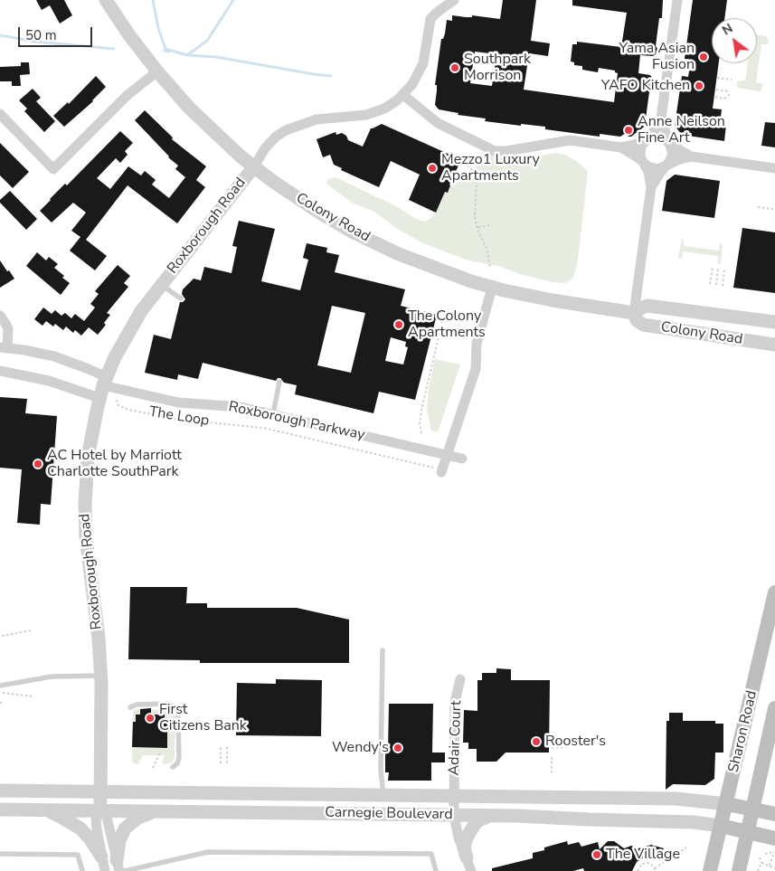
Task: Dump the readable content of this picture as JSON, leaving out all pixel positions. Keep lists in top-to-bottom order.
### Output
{
  "streets": {
    "main road": ["Sharon Road", "Carnegie Boulevard"],
    "street": [
      "Colony Road",
      "Roxborough Road",
      "Roxborough Parkway",
      "Adair Court"
    ],
    "path": ["The Loop"]
  },
  "crossings": [
    ["Colony Road", "Roxborough Road"],
    ["Roxborough Road", "Roxborough Parkway"],
    ["Roxborough Road", "Carnegie Boulevard"],
    ["Sharon Road", "Carnegie Boulevard"],
    ["Adair Court", "Carnegie Boulevard"]
  ],
  "places": [
    "Yama Asian Fusion",
    "Southpark Morrison",
    "YAFO Kitchen",
    "Anne Neilson Fine Art",
    "Mezzo1 Luxury Apartments",
    "The Colony Apartments",
    "AC Hotel by Marriott Charlotte SouthPark",
    "First Citizens Bank",
    "Rooster's",
    "Wendy's",
    "The Village"
  ],
  "scale_bar": "50 m",
  "north": "top left"
}
